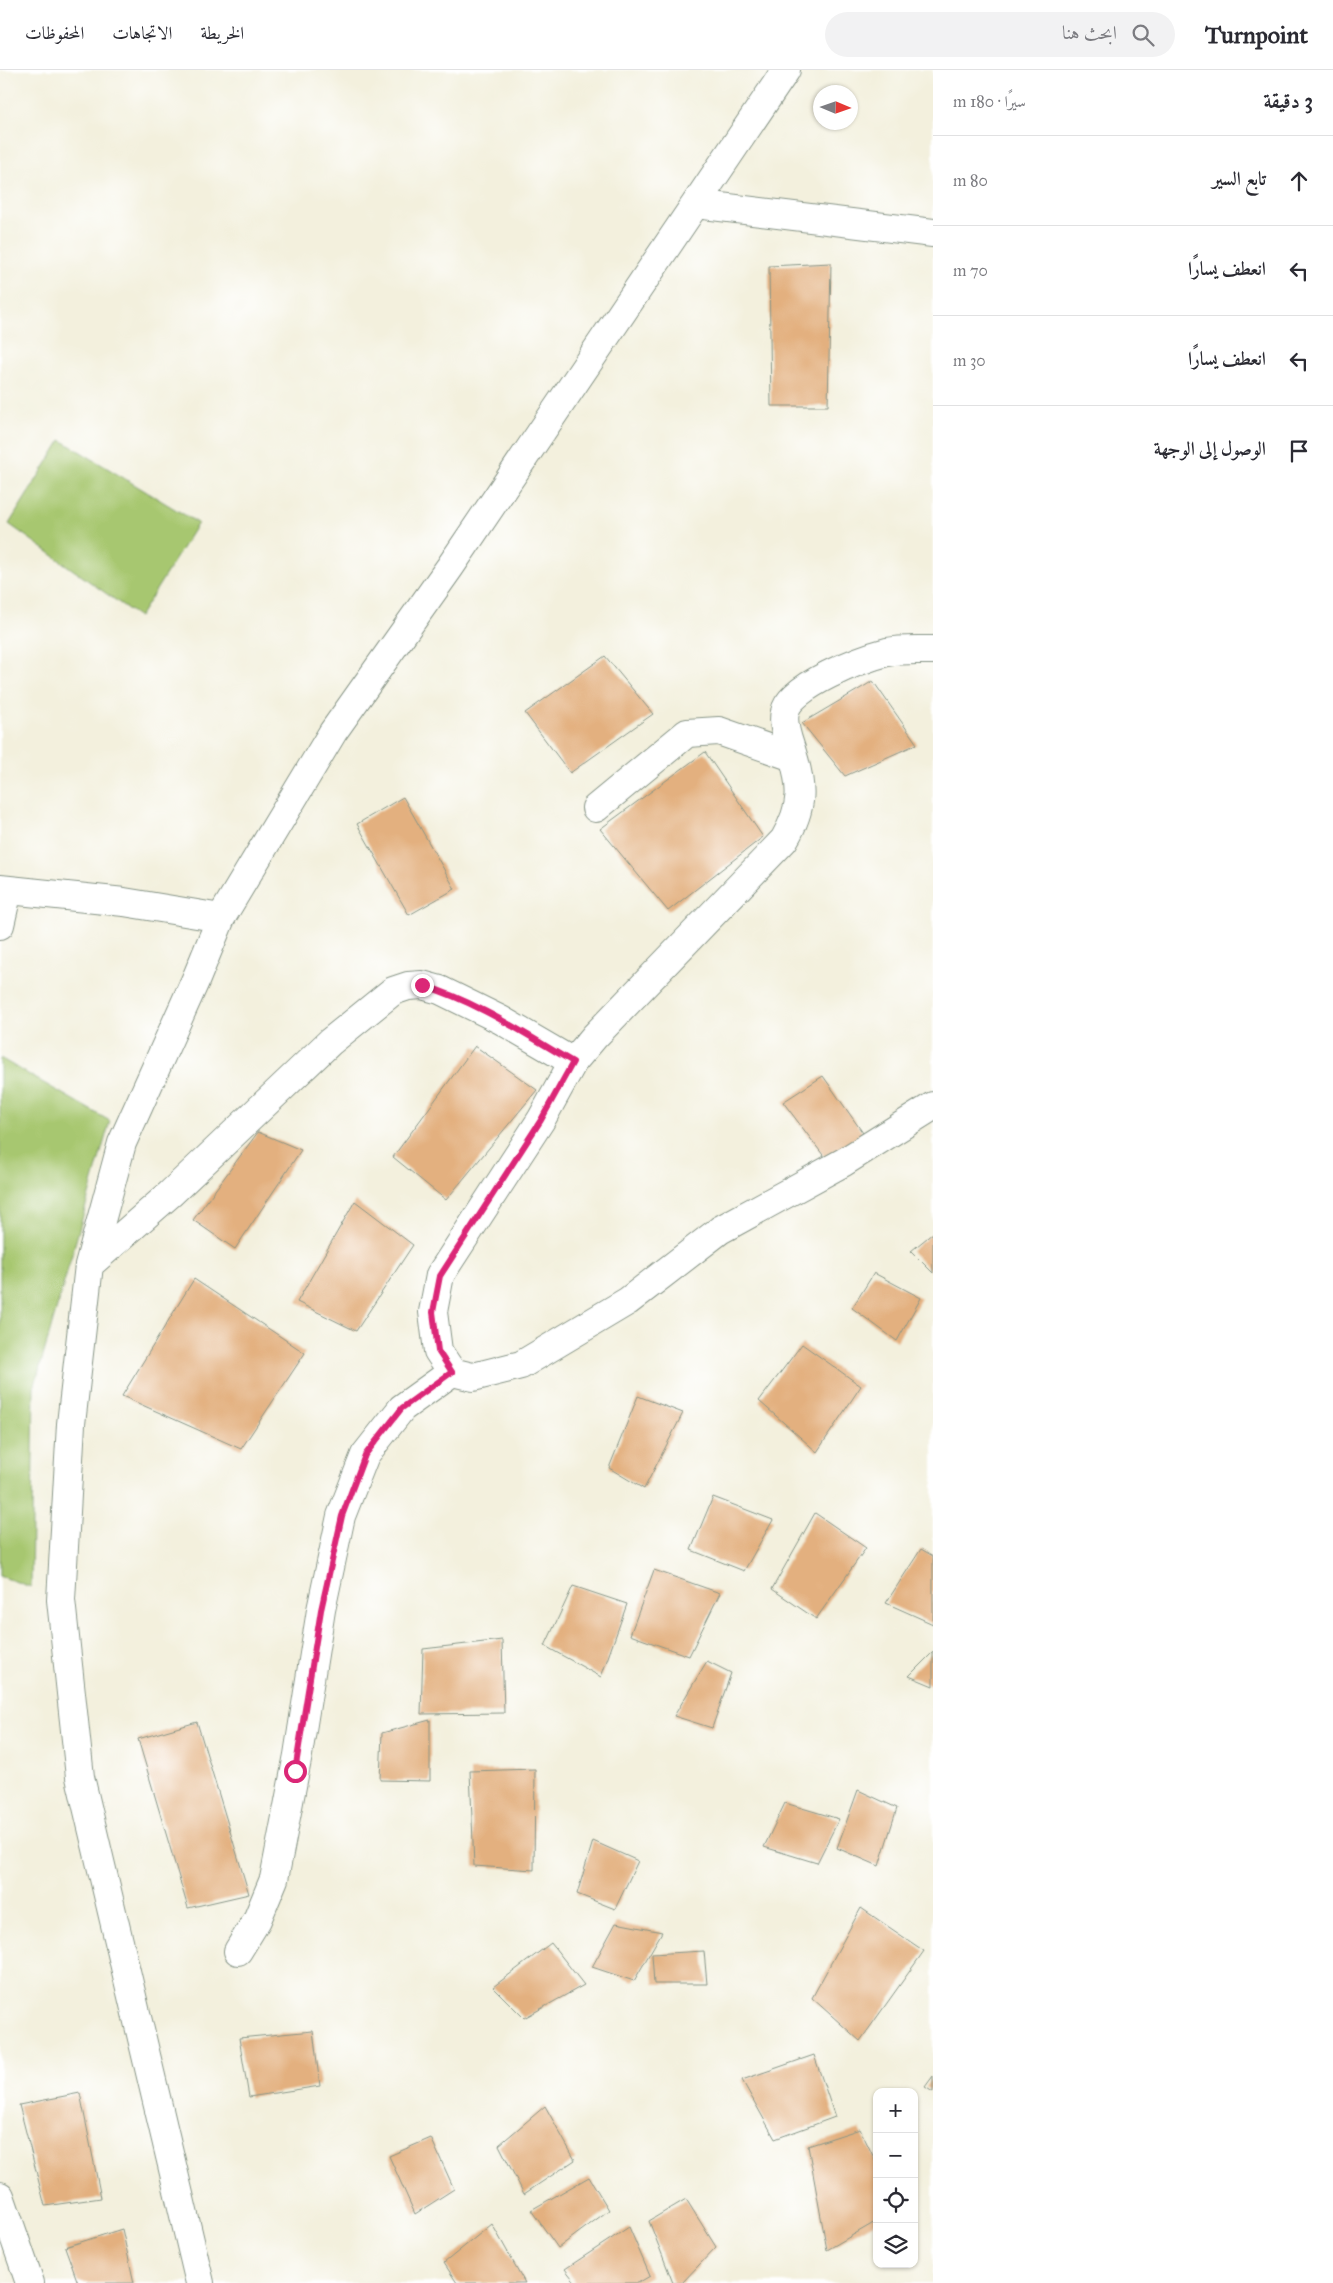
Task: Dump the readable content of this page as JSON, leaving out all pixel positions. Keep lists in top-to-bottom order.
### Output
{
  "north": "right",
  "page": {
    "header": "Turnpoint",
    "search": "ابحث هنا",
    "nav": ["الخريطة", "الاتجاهات", "المحفوظات"],
    "heading": ["3 دقيقة", "سيرًا · 180 m"],
    "list": [
      ["تابع السير", "80 m"],
      ["انعطف يسارًا", "70 m"],
      ["انعطف يسارًا", "30 m"],
      "الوصول إلى الوجهة"
    ],
    "map_buttons": ["+", "−"]
  }
}
